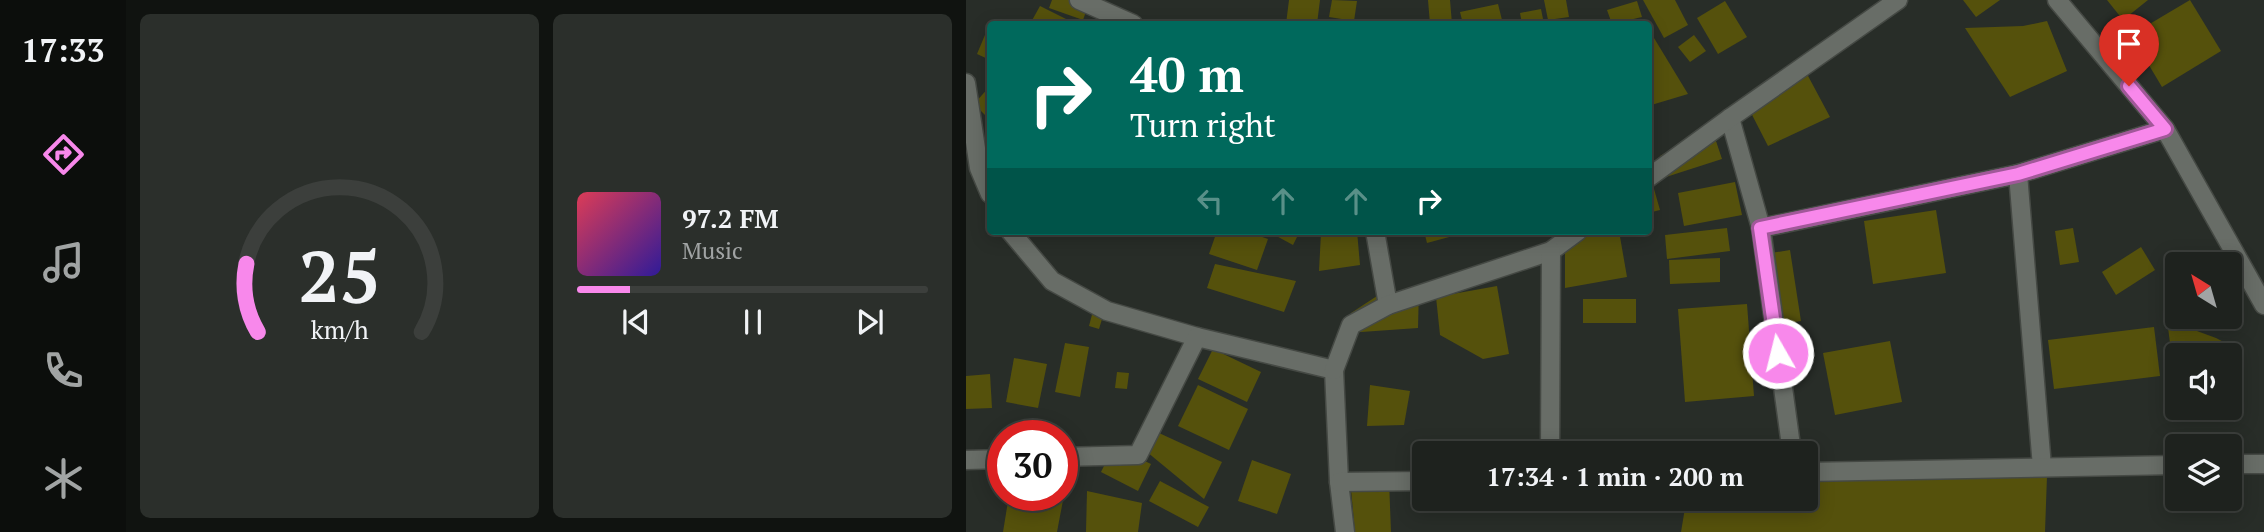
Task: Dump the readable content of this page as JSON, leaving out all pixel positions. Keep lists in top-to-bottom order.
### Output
{
  "north": "top left",
  "page": {
    "tabs": "17:33",
    "turn": ["40 m", "Turn right"],
    "song": ["97.2 FM", "Music"],
    "limit": "30",
    "trip": "17:34 · 1 min · 200 m",
    "gauge": ["25", "km/h"]
  }
}
